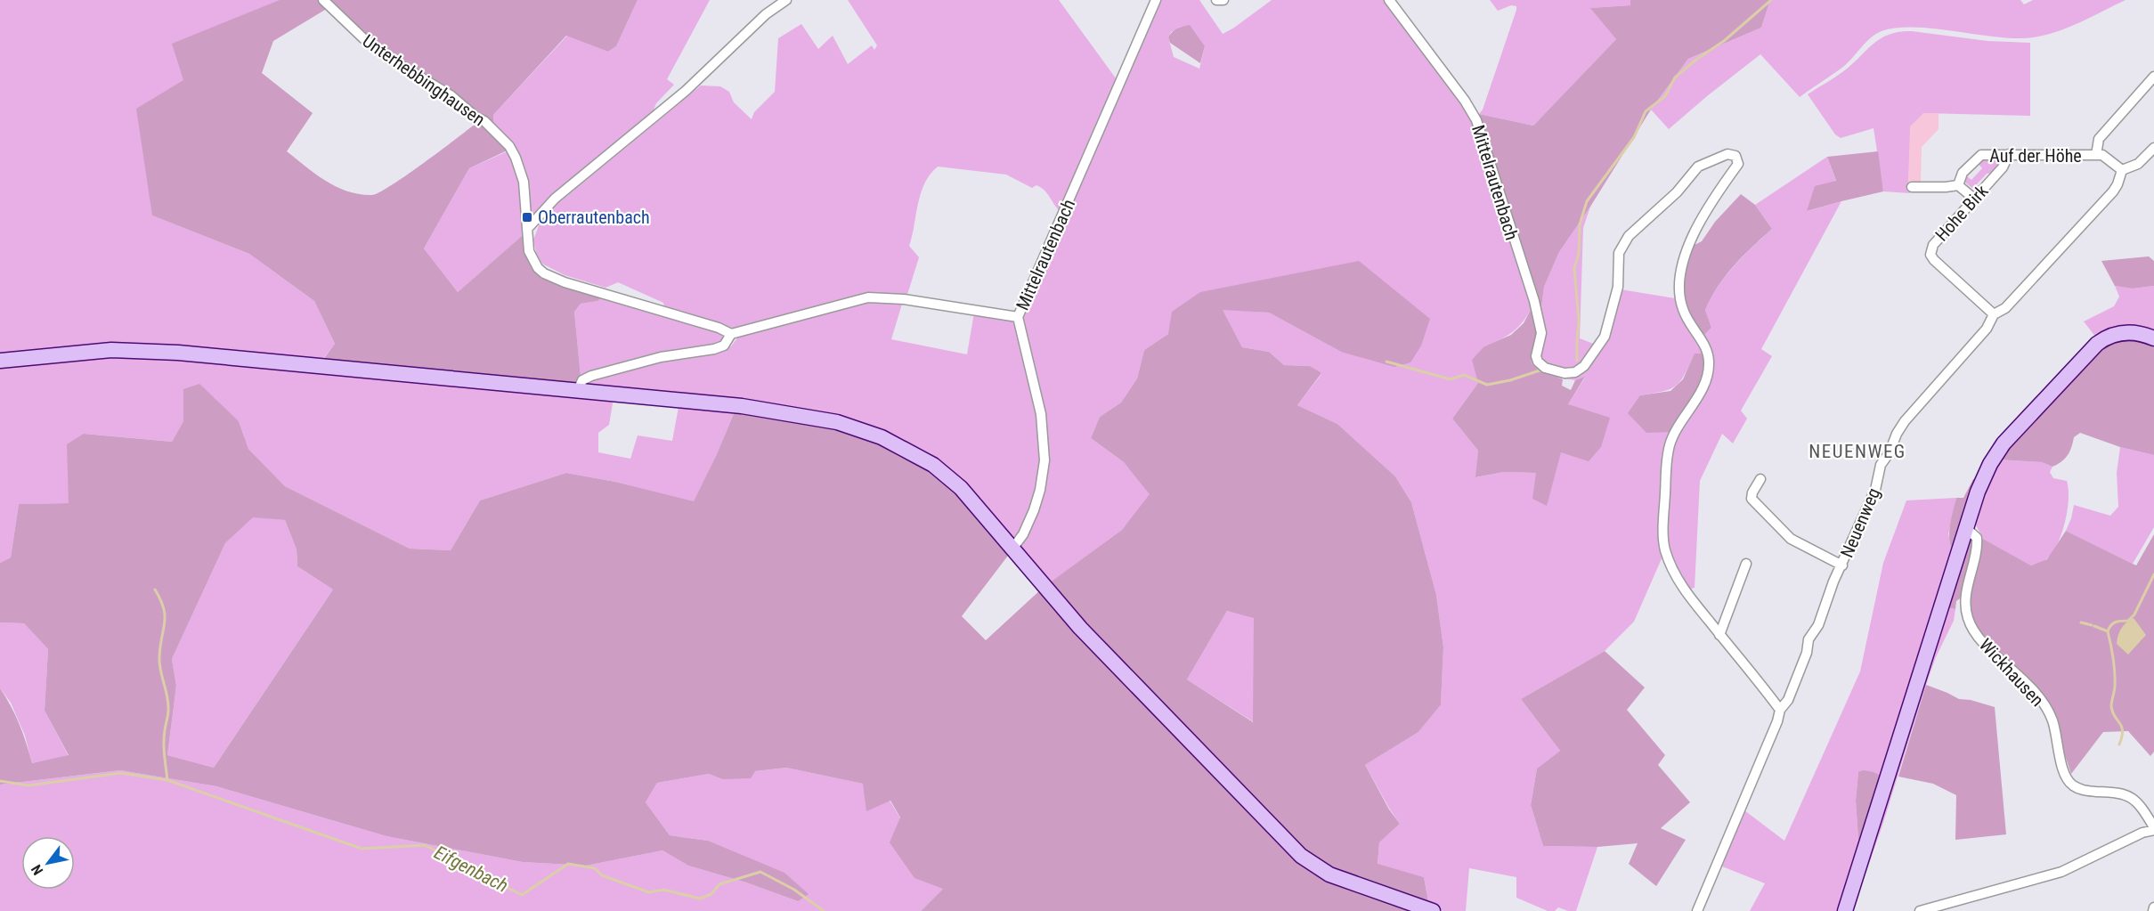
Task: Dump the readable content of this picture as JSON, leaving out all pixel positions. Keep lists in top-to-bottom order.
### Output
{
  "streets": {
    "street": [
      "Unterhebbinghausen",
      "Auf der Höhe",
      "Mittelrautenbach",
      "Hohe Birk",
      "Neuenweg",
      "Wickhausen"
    ]
  },
  "crossings": [
    ["Auf der Höhe", "Hohe Birk"],
    ["Auf der Höhe", "Neuenweg"],
    ["Hohe Birk", "Neuenweg"]
  ],
  "districts": ["NEUENWEG"],
  "water": ["Eifgenbach"],
  "places": {
    "transit": ["Oberrautenbach"]
  },
  "north": "bottom left"
}
